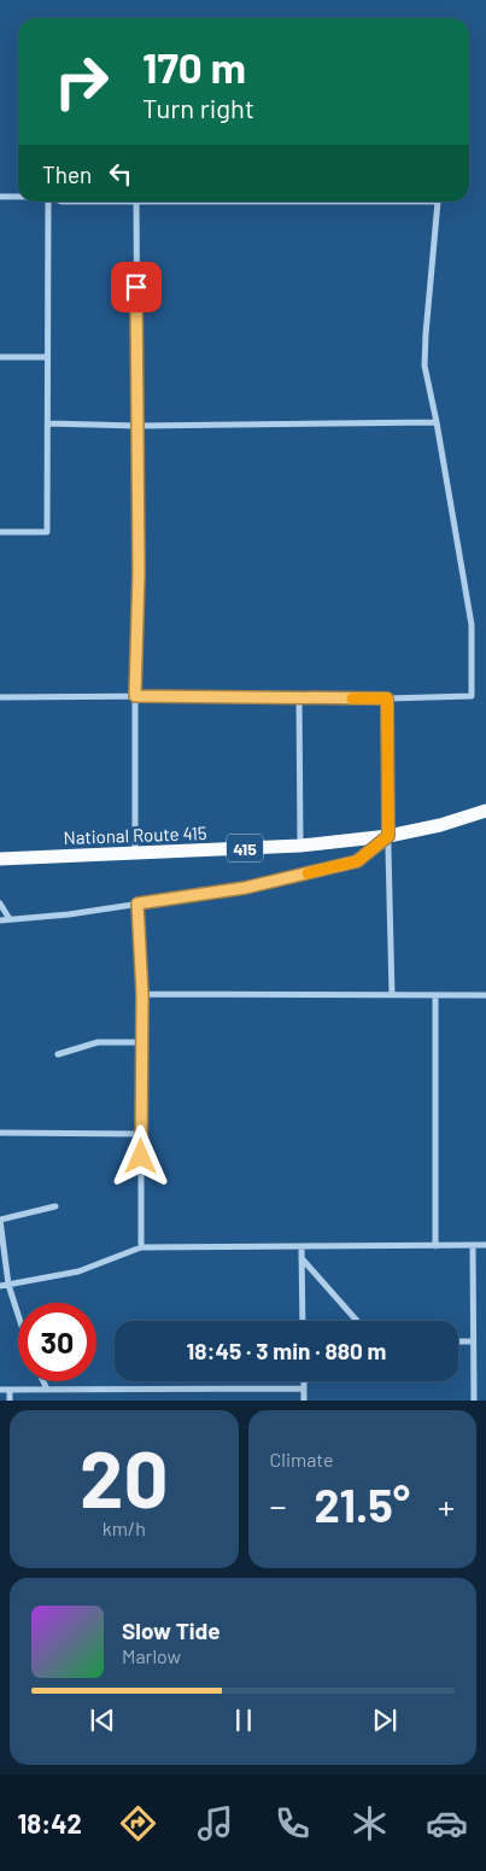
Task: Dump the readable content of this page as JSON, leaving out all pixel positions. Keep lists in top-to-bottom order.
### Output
{
  "streets": {
    "highway": ["National Route 415", "415"]
  },
  "page": {
    "turn": ["170 m", "Turn right"],
    "then": "Then",
    "limit": "30",
    "trip": "18:45 · 3 min · 880 m",
    "tile": [
      ["20", "km/h"],
      "Climate"
    ],
    "heat": ["−", "21.5°", "+"],
    "song": ["Slow Tide", "Marlow"],
    "tabs": "18:42"
  }
}
